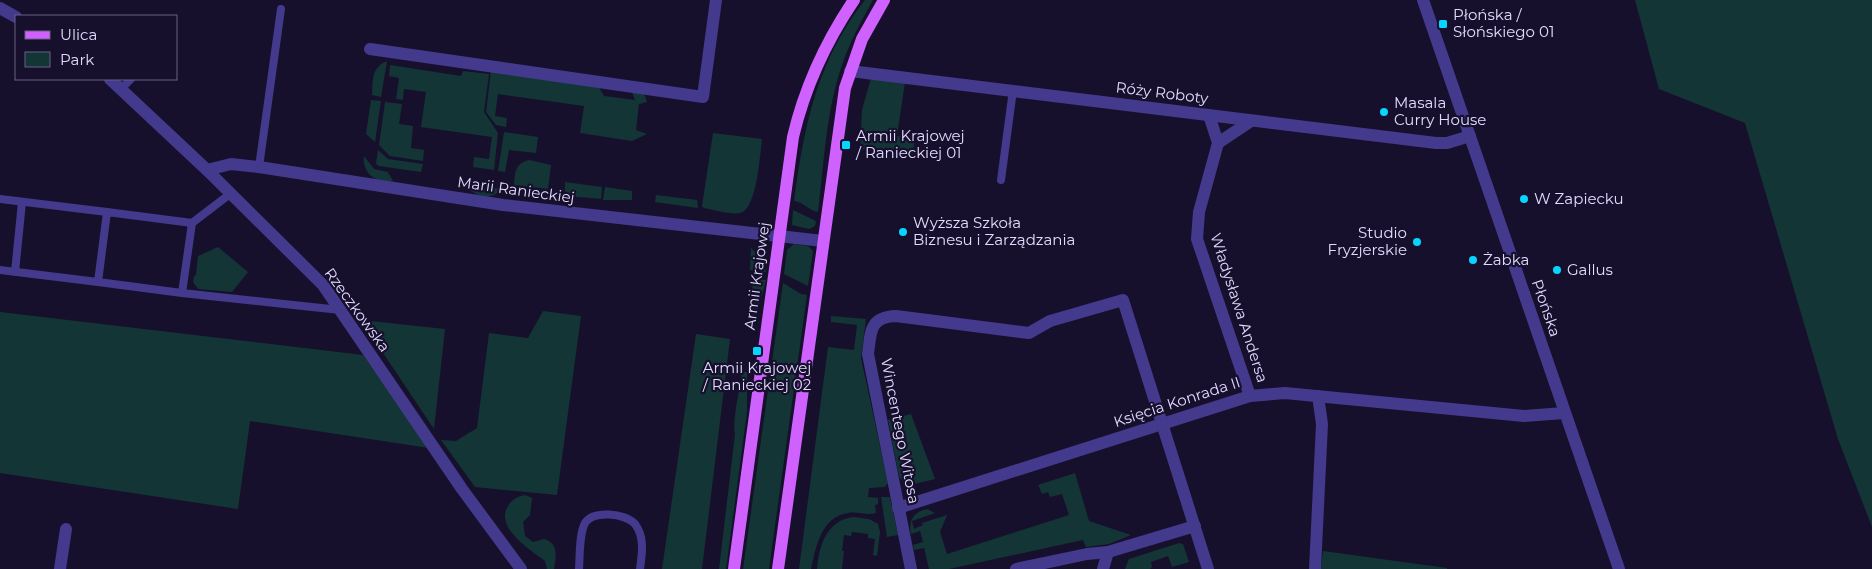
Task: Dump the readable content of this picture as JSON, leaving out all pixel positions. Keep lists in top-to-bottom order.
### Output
{
  "streets": {
    "main road": ["Armii Krajowej"],
    "street": [
      "Róży Roboty",
      "Marii Ranieckiej",
      "Władysława Andersa",
      "Płońska",
      "Rzeczkowska",
      "Księcia Konrada II",
      "Wincentego Witosa"
    ]
  },
  "crossings": [
    ["Róży Roboty", "Płońska"],
    ["Marii Ranieckiej", "Armii Krajowej"],
    ["Marii Ranieckiej", "Rzeczkowska"],
    ["Władysława Andersa", "Księcia Konrada II"],
    ["Płońska", "Księcia Konrada II"],
    ["Księcia Konrada II", "Wincentego Witosa"]
  ],
  "places": {
    "transit": ["Płońska / Słońskiego 01", "Armii Krajowej / Ranieckiej 01", "Armii Krajowej / Ranieckiej 02"],
    "other": [
      "Masala Curry House",
      "W Zapiecku",
      "Wyższa Szkoła Biznesu i Zarządzania",
      "Studio Fryzjerskie",
      "Żabka",
      "Gallus"
    ]
  },
  "legend": ["Ulica", "Park"]
}
